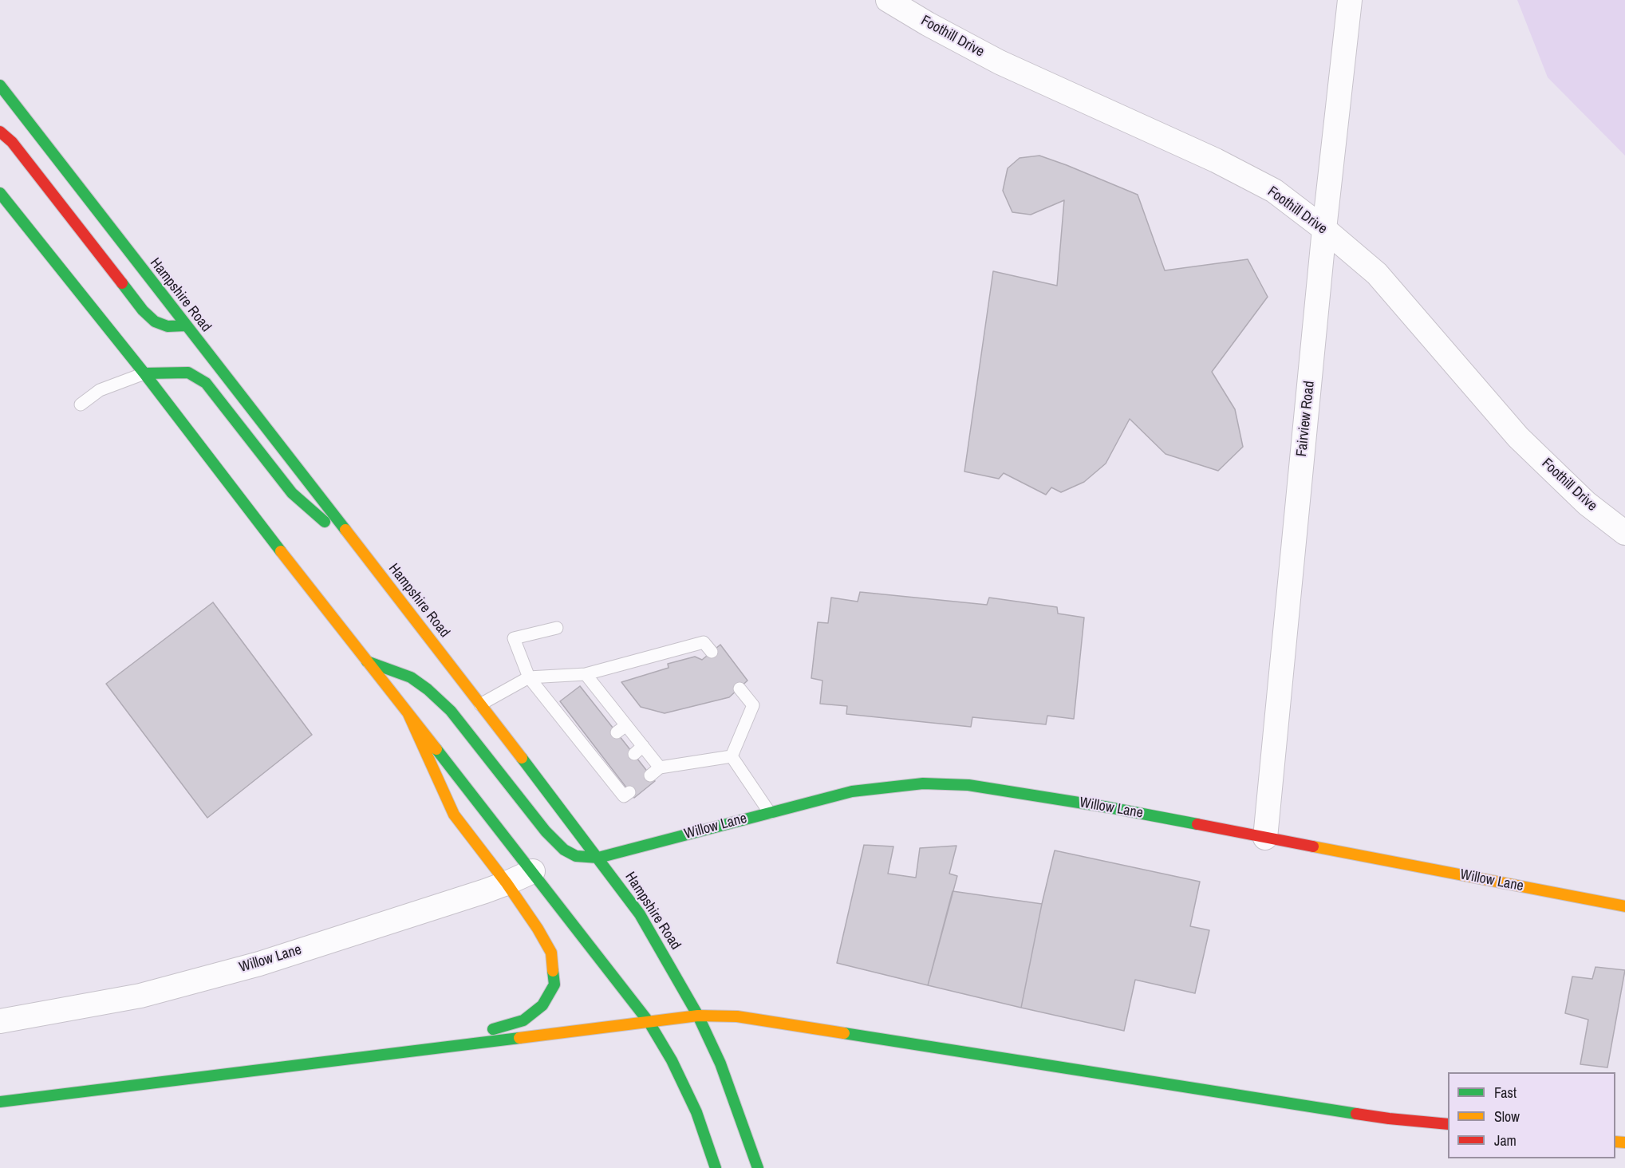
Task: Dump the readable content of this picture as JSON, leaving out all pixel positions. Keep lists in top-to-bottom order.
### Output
{
  "streets": {
    "main road": ["Hampshire Road", "Willow Lane"],
    "street": ["Foothill Drive", "Fairview Road"]
  },
  "crossings": [
    ["Foothill Drive", "Fairview Road"],
    ["Hampshire Road", "Willow Lane"],
    ["Fairview Road", "Willow Lane"]
  ],
  "legend": ["Fast", "Slow", "Jam"]
}
